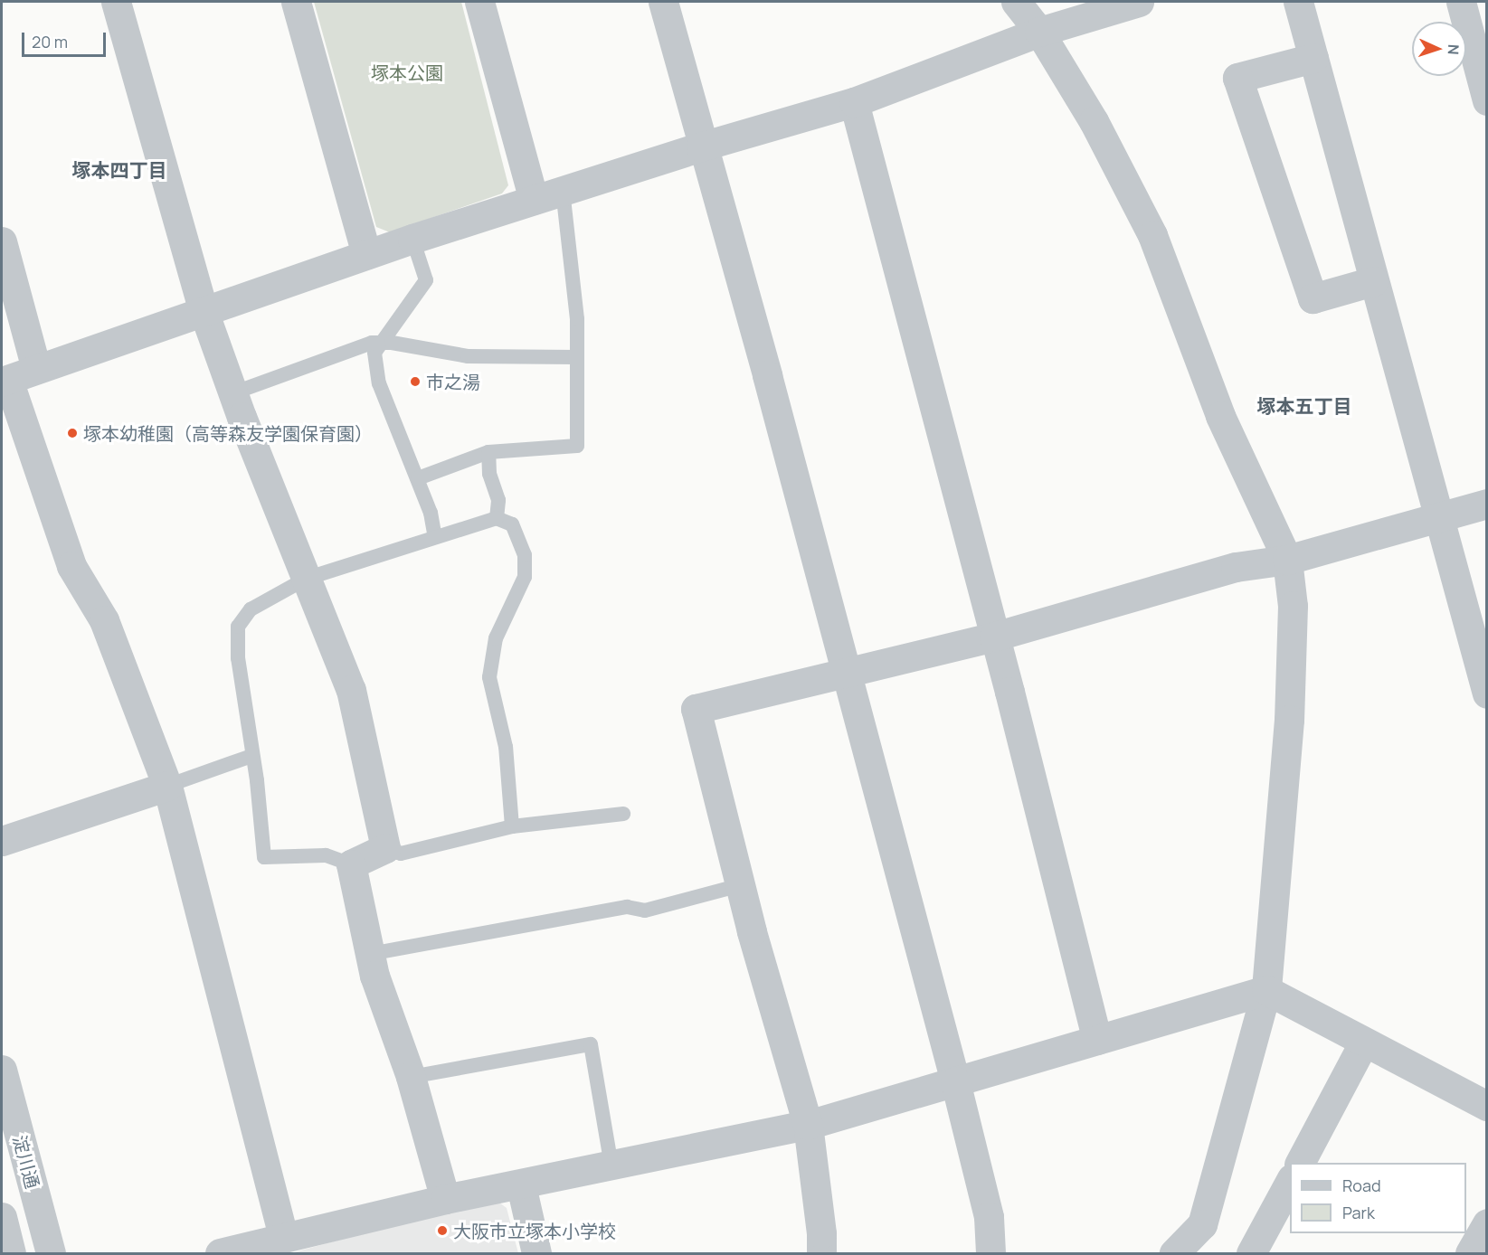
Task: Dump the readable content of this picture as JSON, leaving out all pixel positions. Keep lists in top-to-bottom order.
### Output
{
  "streets": {
    "street": ["淀川通"]
  },
  "districts": ["塚本四丁目", "塚本五丁目"],
  "parks": ["塚本公園"],
  "places": ["市之湯", "塚本幼稚園（高等森友学園保育園）", "大阪市立塚本小学校"],
  "legend": ["Road", "Park"],
  "scale_bar": "20 m",
  "north": "right"
}
